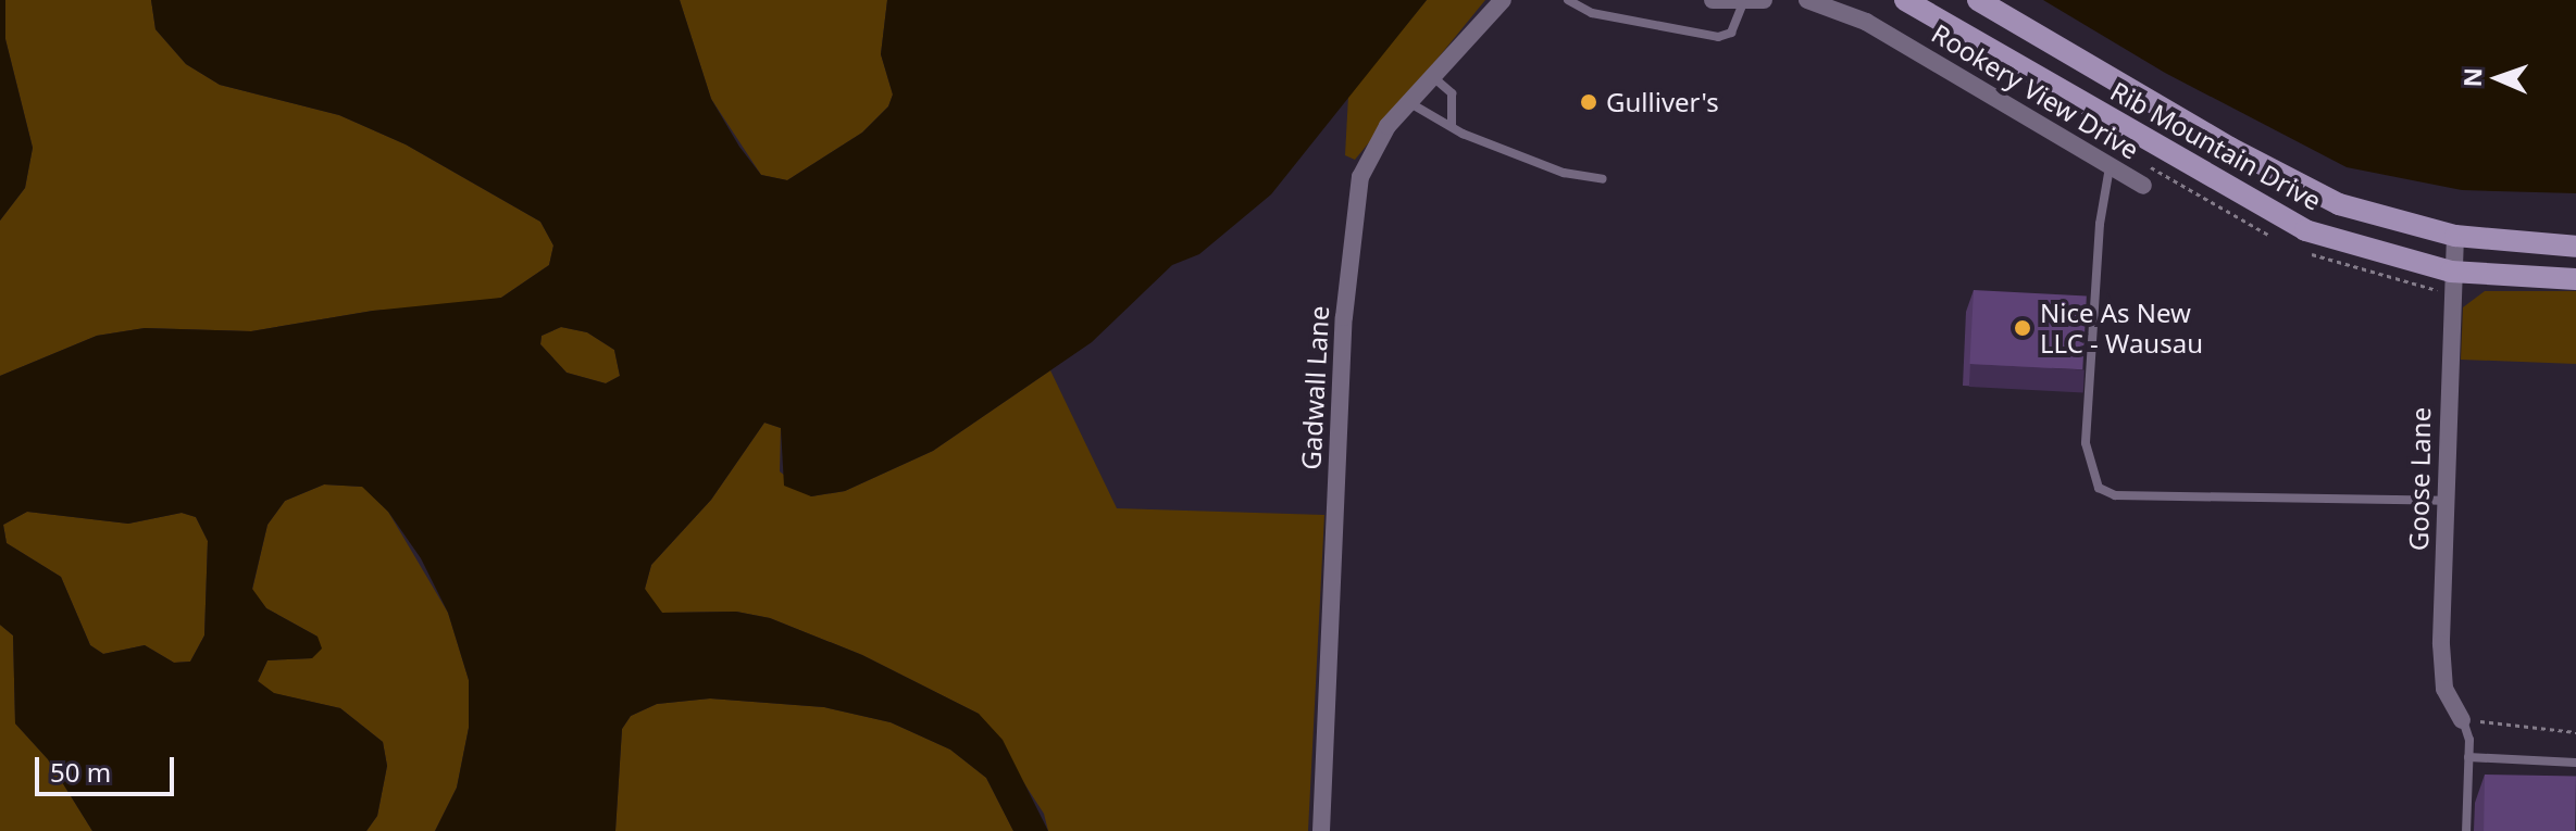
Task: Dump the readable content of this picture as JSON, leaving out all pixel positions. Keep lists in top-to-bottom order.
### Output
{
  "streets": {
    "main road": ["Rib Mountain Drive"],
    "street": ["Rookery View Drive", "Gadwall Lane", "Goose Lane"]
  },
  "crossings": [
    ["Rib Mountain Drive", "Goose Lane"]
  ],
  "places": ["Gulliver's", "Nice As New LLC - Wausau"],
  "scale_bar": "50 m",
  "north": "left"
}
